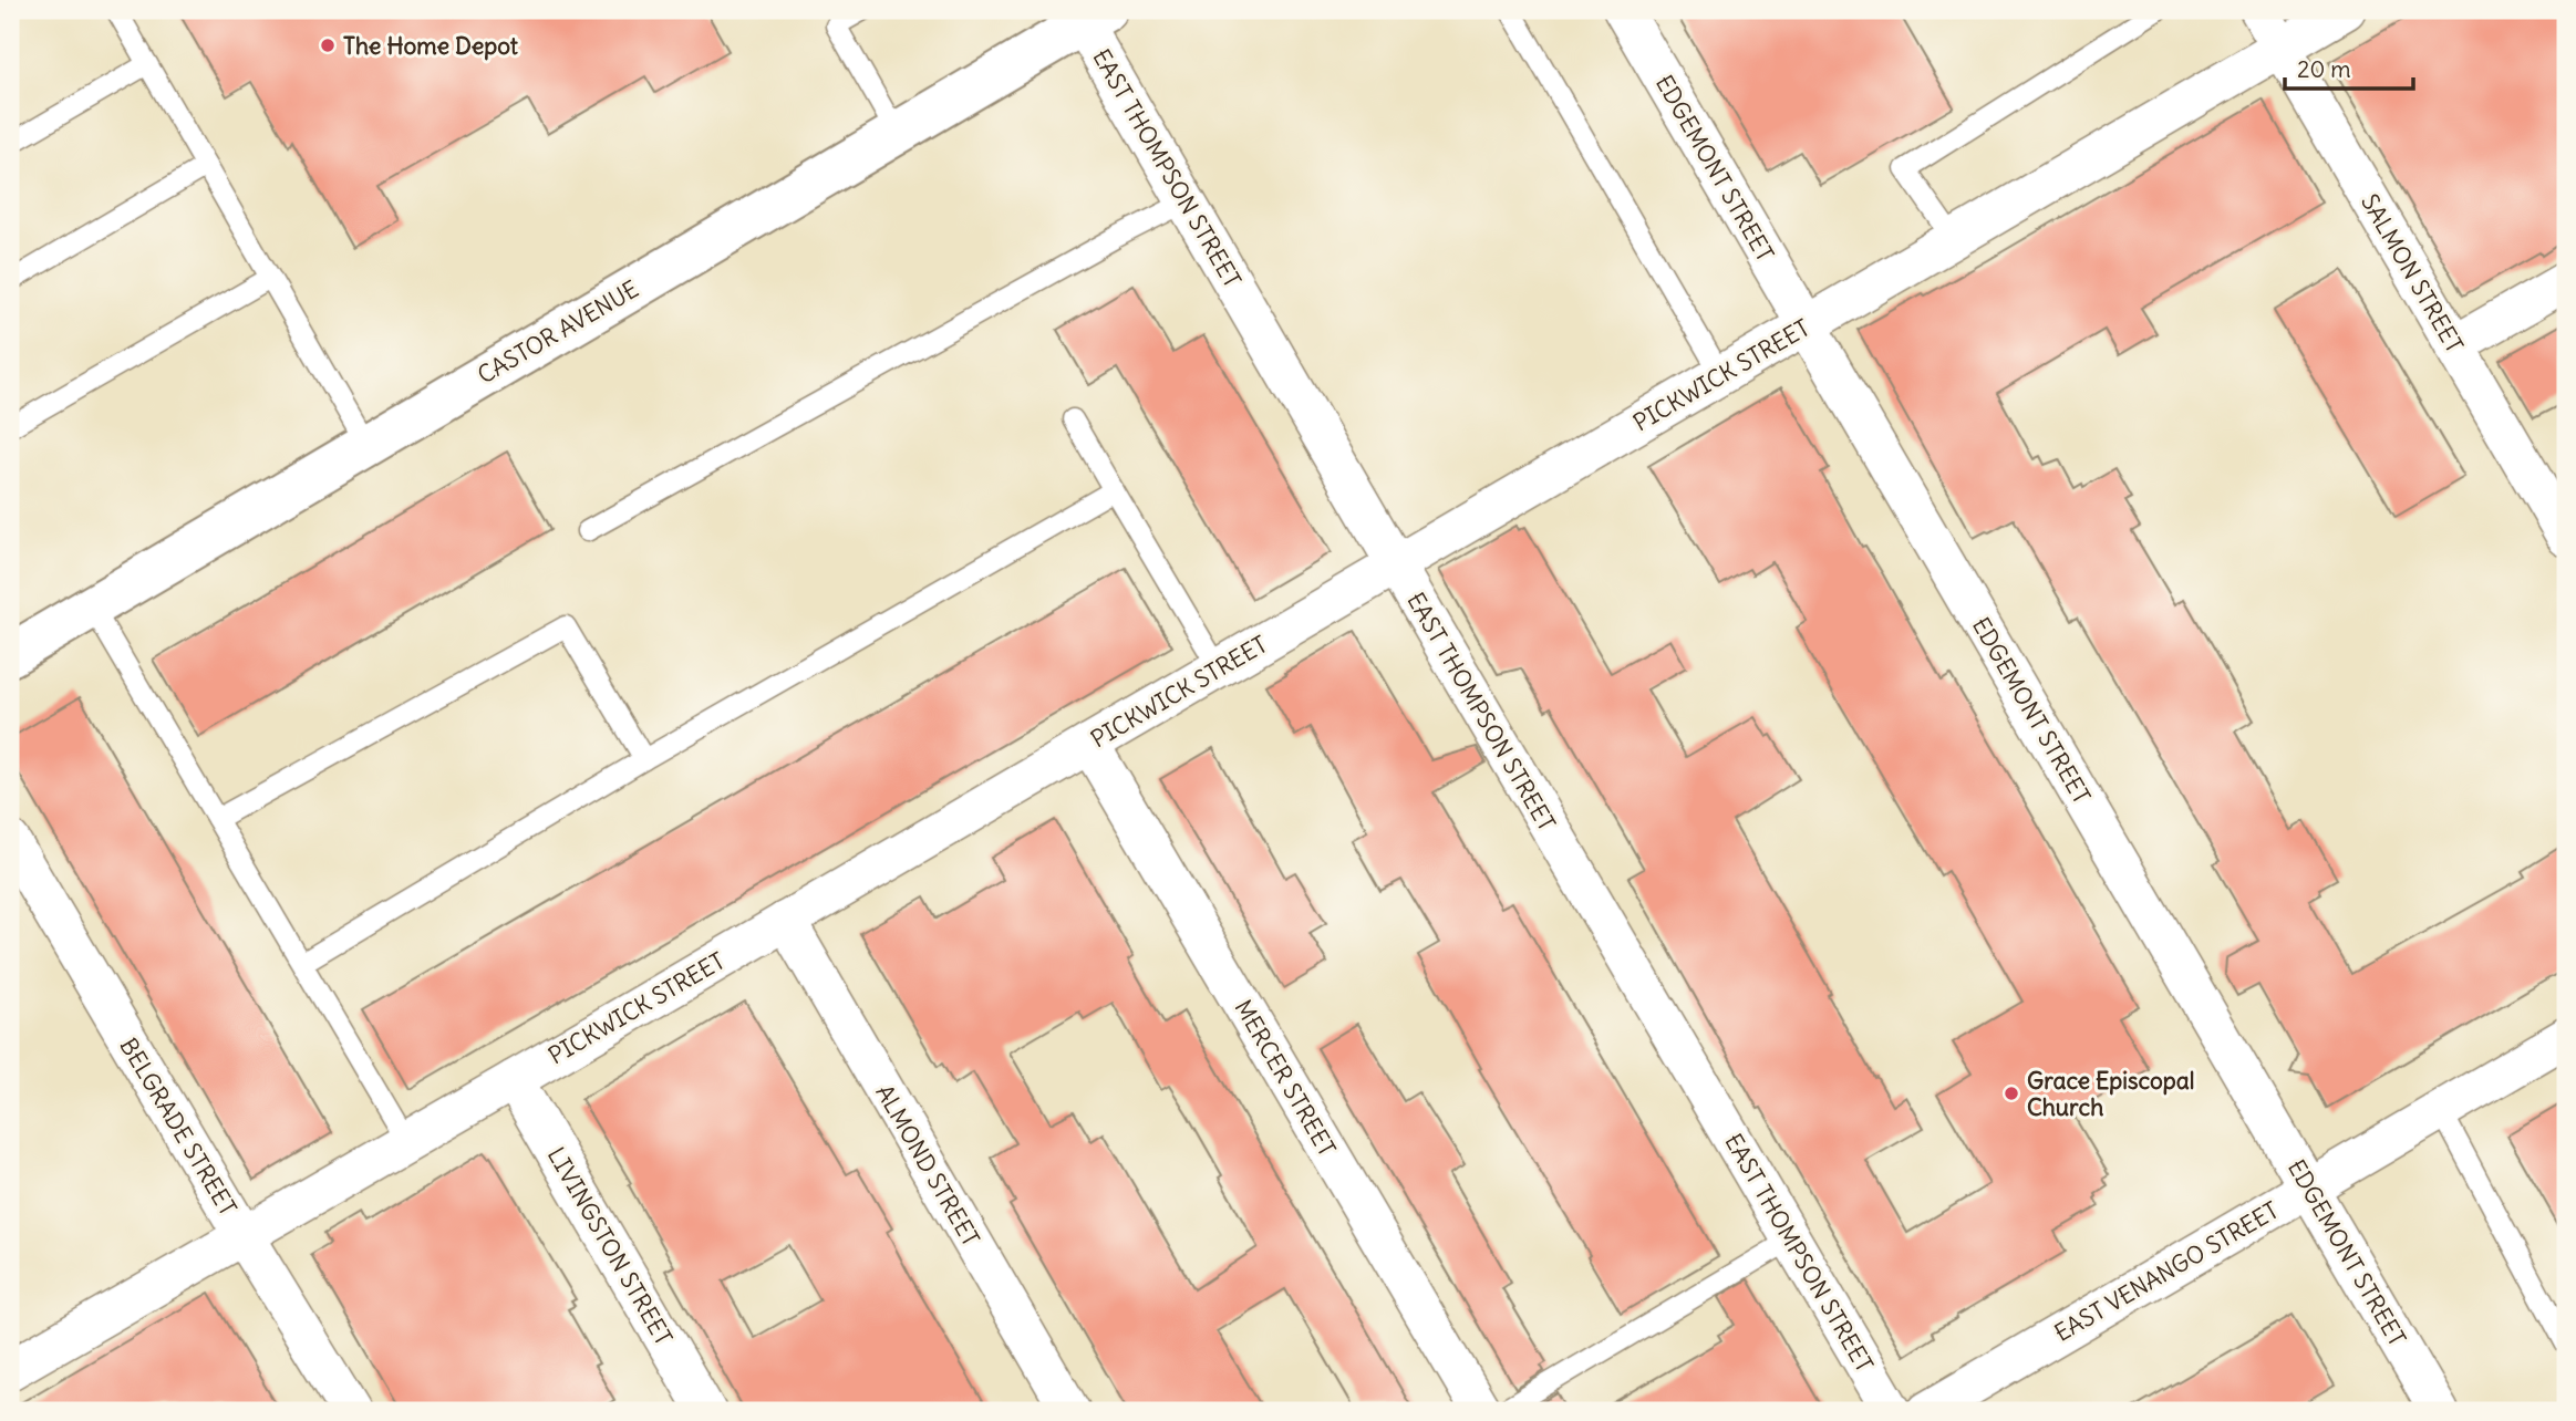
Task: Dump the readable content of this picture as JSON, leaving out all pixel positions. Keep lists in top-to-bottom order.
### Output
{
  "streets": {
    "main road": ["CASTOR AVENUE"],
    "street": [
      "EAST THOMPSON STREET",
      "EDGEMONT STREET",
      "SALMON STREET",
      "PICKWICK STREET",
      "MERCER STREET",
      "BELGRADE STREET",
      "ALMOND STREET",
      "LIVINGSTON STREET",
      "EAST VENANGO STREET"
    ]
  },
  "crossings": [
    ["EAST THOMPSON STREET", "CASTOR AVENUE"],
    ["EAST THOMPSON STREET", "PICKWICK STREET"],
    ["EDGEMONT STREET", "PICKWICK STREET"],
    ["EDGEMONT STREET", "EAST VENANGO STREET"],
    ["SALMON STREET", "PICKWICK STREET"],
    ["PICKWICK STREET", "MERCER STREET"],
    ["PICKWICK STREET", "BELGRADE STREET"],
    ["PICKWICK STREET", "ALMOND STREET"],
    ["PICKWICK STREET", "LIVINGSTON STREET"]
  ],
  "places": ["The Home Depot", "Grace Episcopal Church"],
  "scale_bar": "20 m"
}
